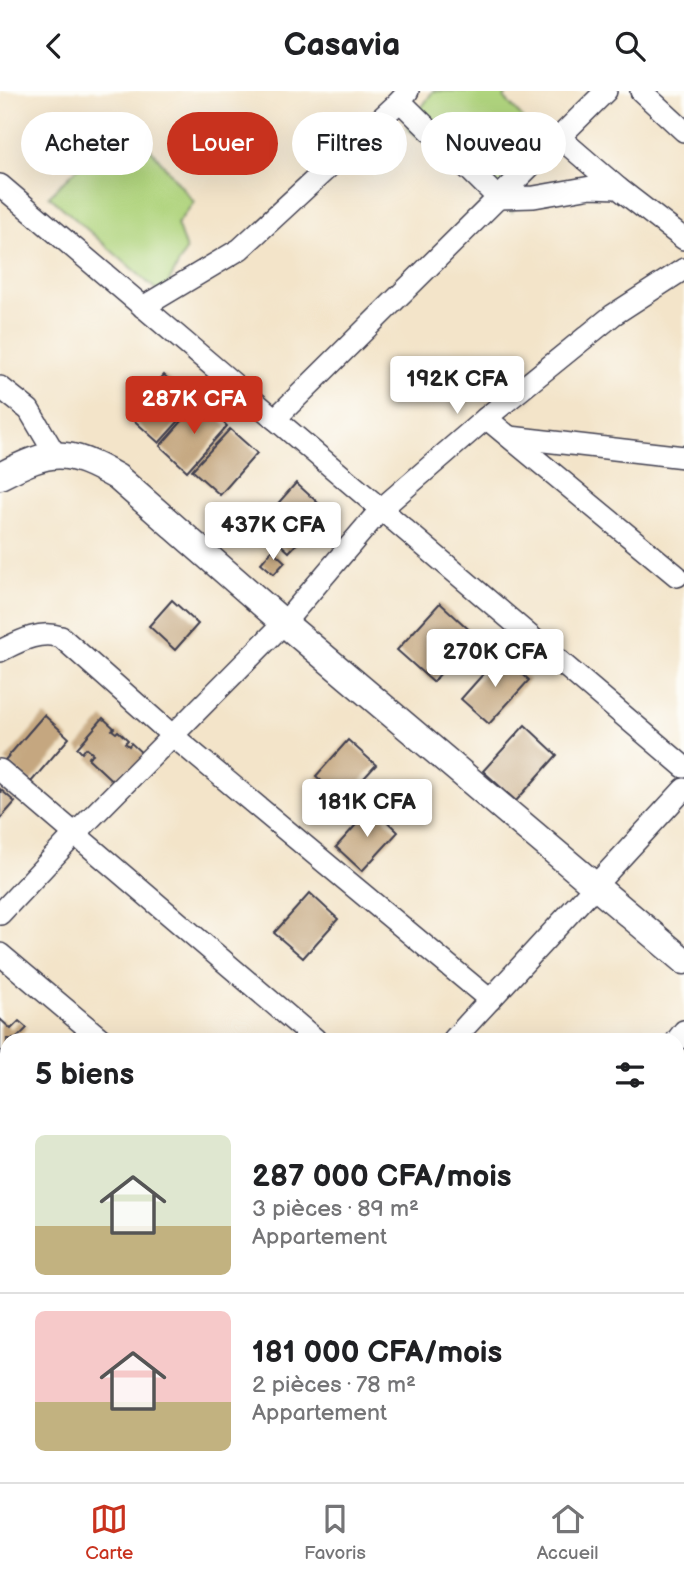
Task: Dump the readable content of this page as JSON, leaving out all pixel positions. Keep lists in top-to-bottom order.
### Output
{
  "page": {
    "header": "Casavia",
    "chip": [
      "Acheter",
      "Louer",
      "Filtres",
      "Nouveau"
    ],
    "price": [
      "192K CFA",
      "287K CFA",
      "437K CFA",
      "270K CFA",
      "181K CFA"
    ],
    "heading": "5 biens",
    "list": [
      {
        "name": "287 000 CFA/mois",
        "note": "3 pièces · 89 m² · Appartement"
      },
      {
        "name": "181 000 CFA/mois",
        "note": "2 pièces · 78 m² · Appartement"
      }
    ],
    "tabs": ["Carte", "Favoris", "Accueil"]
  }
}
